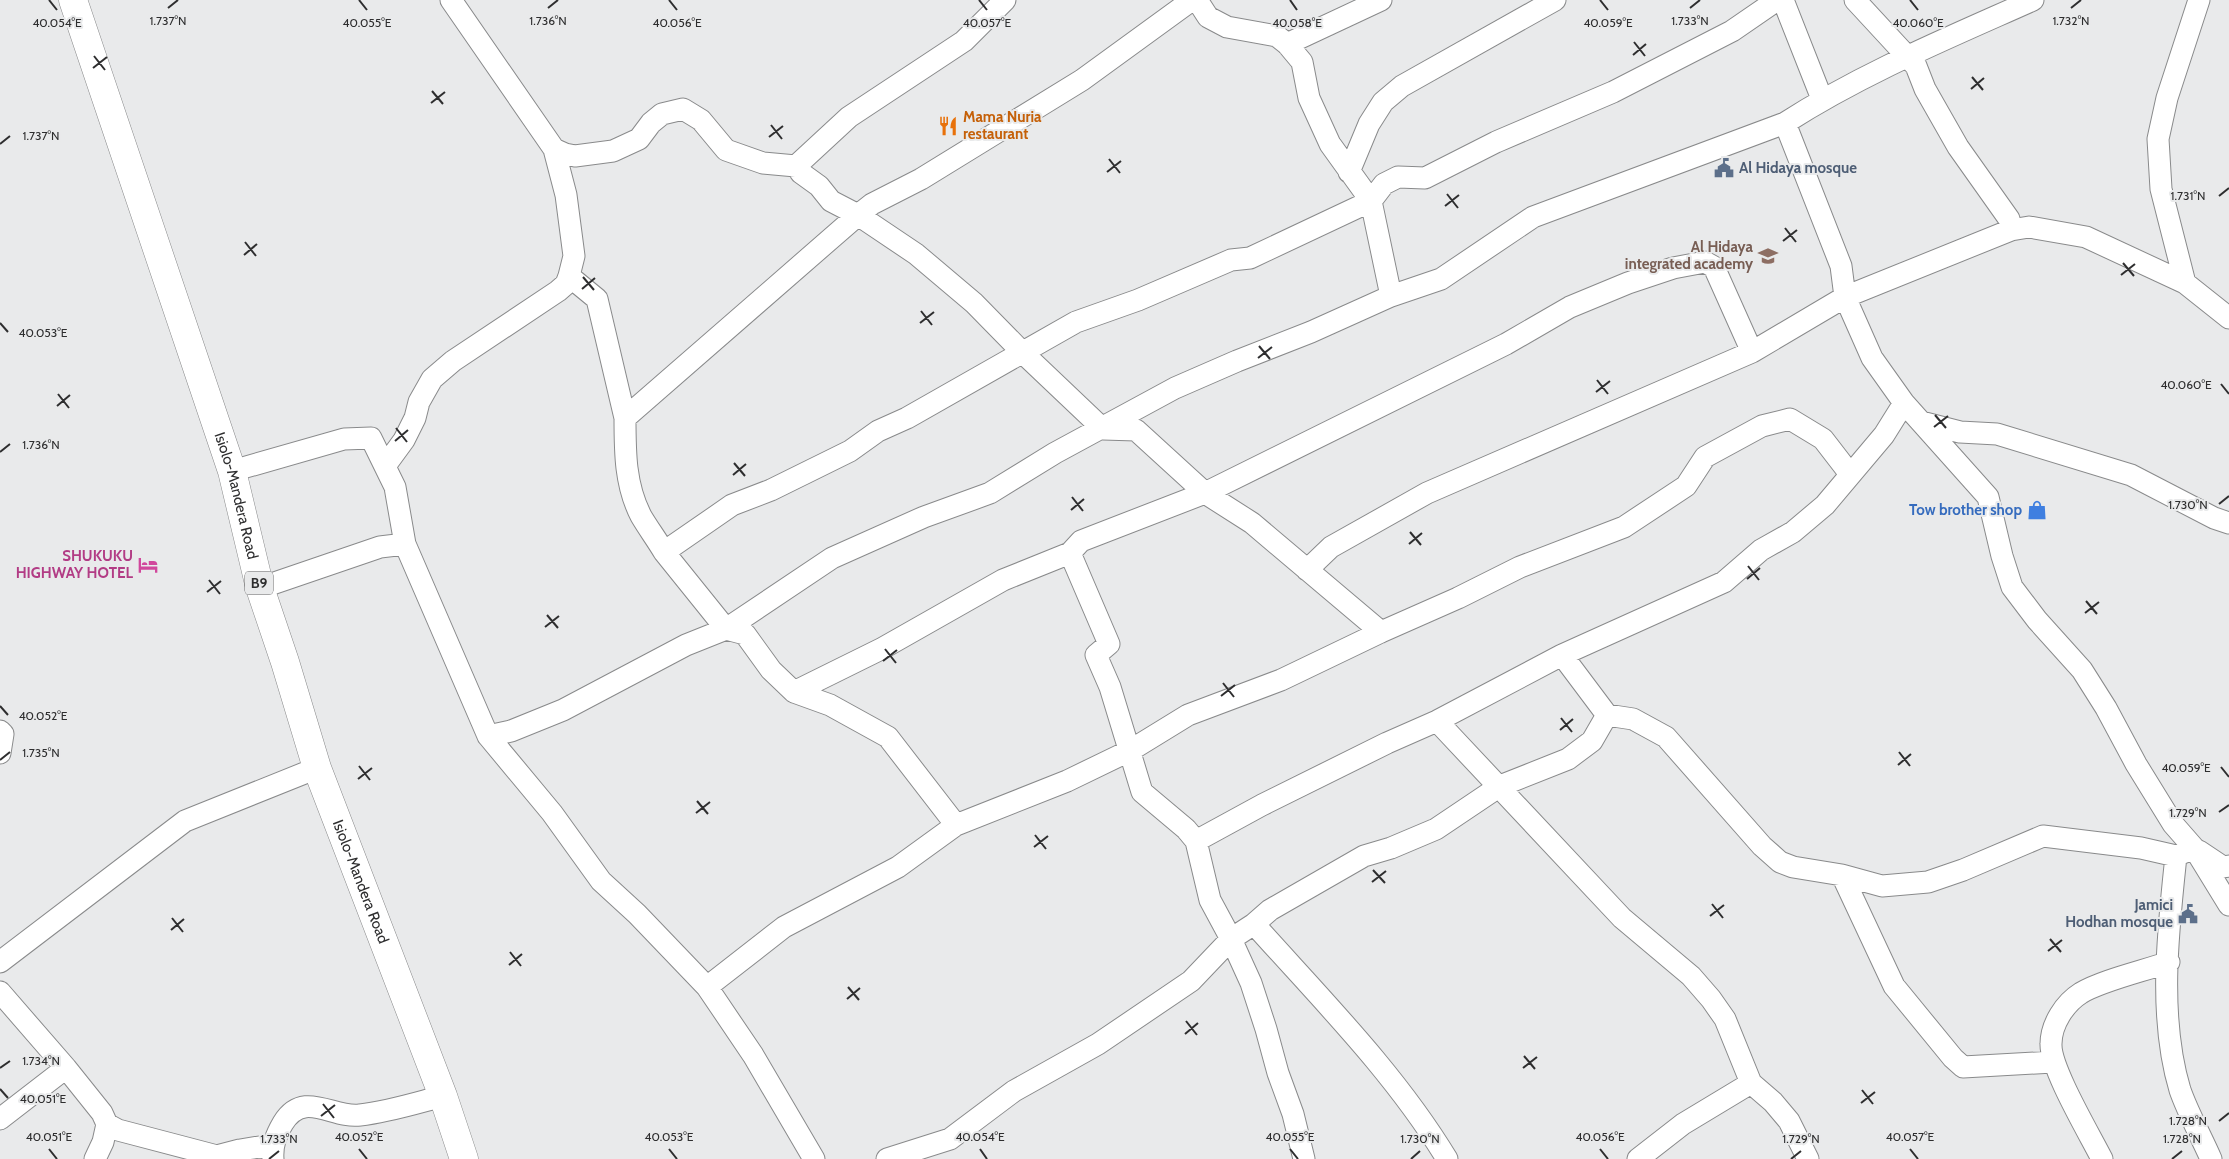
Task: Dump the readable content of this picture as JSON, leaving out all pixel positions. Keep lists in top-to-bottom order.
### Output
{
  "streets": {
    "highway": ["Isiolo-Mandera Road", "B9"]
  },
  "places": {
    "restaurant": ["Mama Nuria restaurant"],
    "public building": ["Al Hidaya mosque", "Jamici Hodhan mosque"],
    "school or university": ["Al Hidaya integrated academy"],
    "shop": ["Tow brother shop"],
    "hotel": ["SHUKUKU HIGHWAY HOTEL"]
  },
  "coordinates": [
    "1.737°N",
    "1.736°N",
    "1.733°N",
    "1.732°N",
    "40.054°E",
    "40.055°E",
    "40.056°E",
    "40.058°E",
    "40.057°E",
    "40.059°E",
    "40.060°E",
    "1.731°N",
    "40.053°E",
    "1.730°N",
    "40.052°E",
    "1.735°N",
    "1.729°N",
    "1.734°N",
    "40.051°E",
    "1.728°N"
  ]
}
